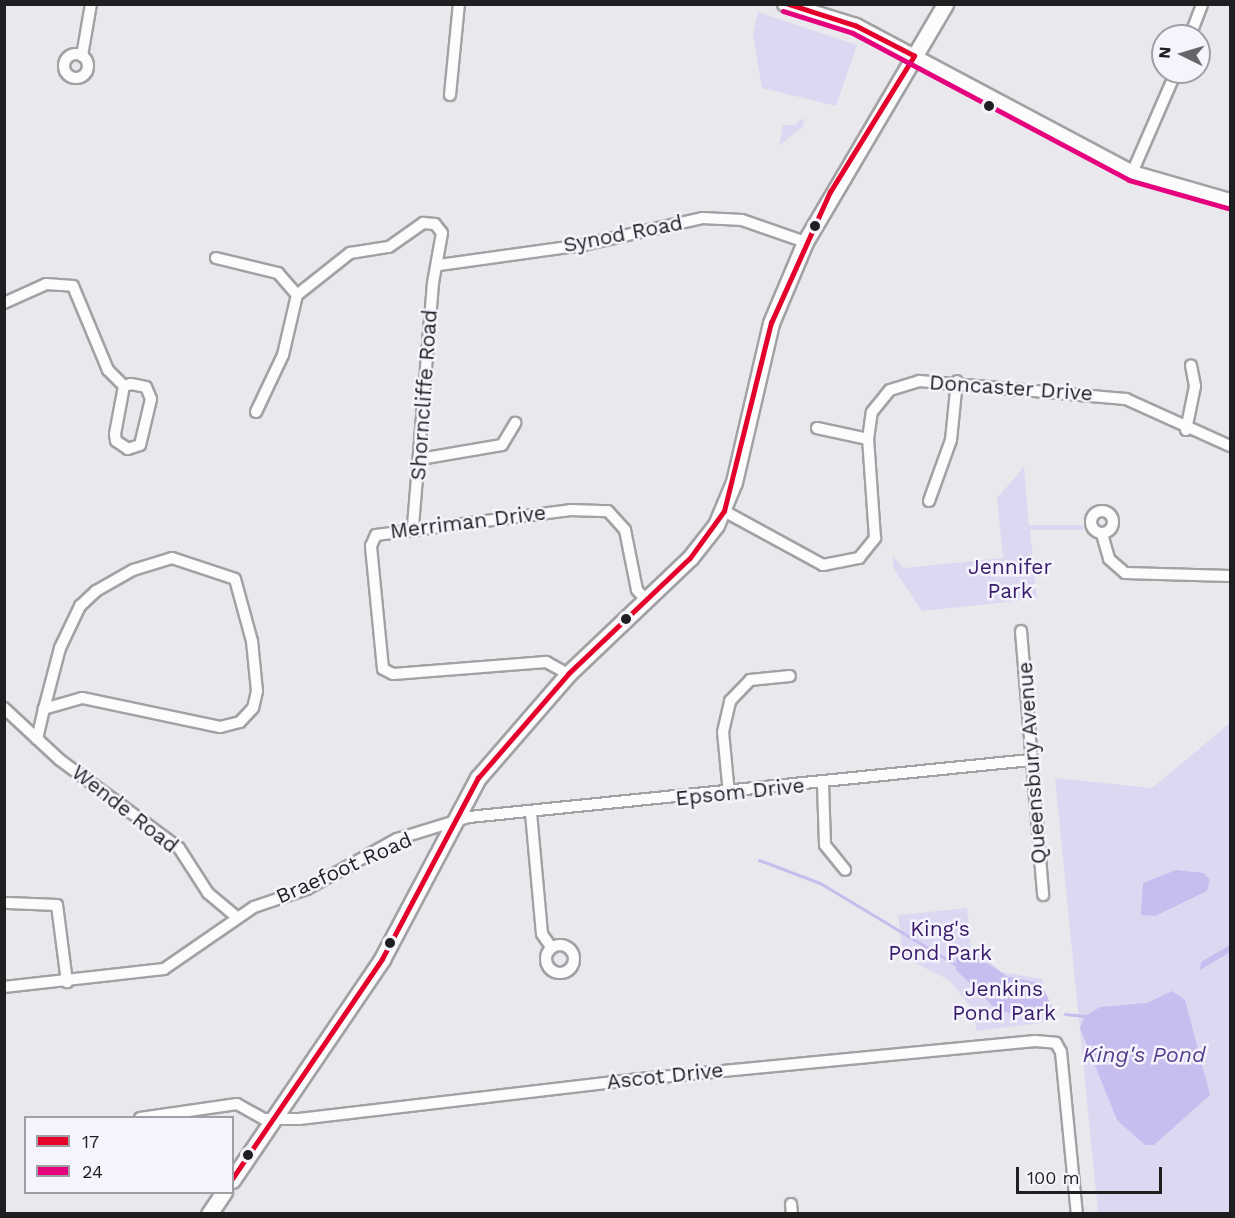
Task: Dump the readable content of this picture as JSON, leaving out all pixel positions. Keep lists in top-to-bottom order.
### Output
{
  "streets": {
    "street": [
      "Synod Road",
      "Doncaster Drive",
      "Shorncliffe Road",
      "Merriman Drive",
      "Queensbury Avenue",
      "Epsom Drive",
      "Wende Road",
      "Braefoot Road",
      "Ascot Drive"
    ]
  },
  "crossings": [
    ["Synod Road", "Shorncliffe Road"],
    ["Shorncliffe Road", "Merriman Drive"],
    ["Queensbury Avenue", "Epsom Drive"],
    ["Epsom Drive", "Braefoot Road"],
    ["Wende Road", "Braefoot Road"]
  ],
  "water": ["King's Pond"],
  "parks": ["Jennifer Park", "King's Pond Park", "Jenkins Pond Park"],
  "lines": ["transit line 17", "transit line 24"],
  "legend": ["17", "24"],
  "scale_bar": "100 m",
  "north": "left"
}
